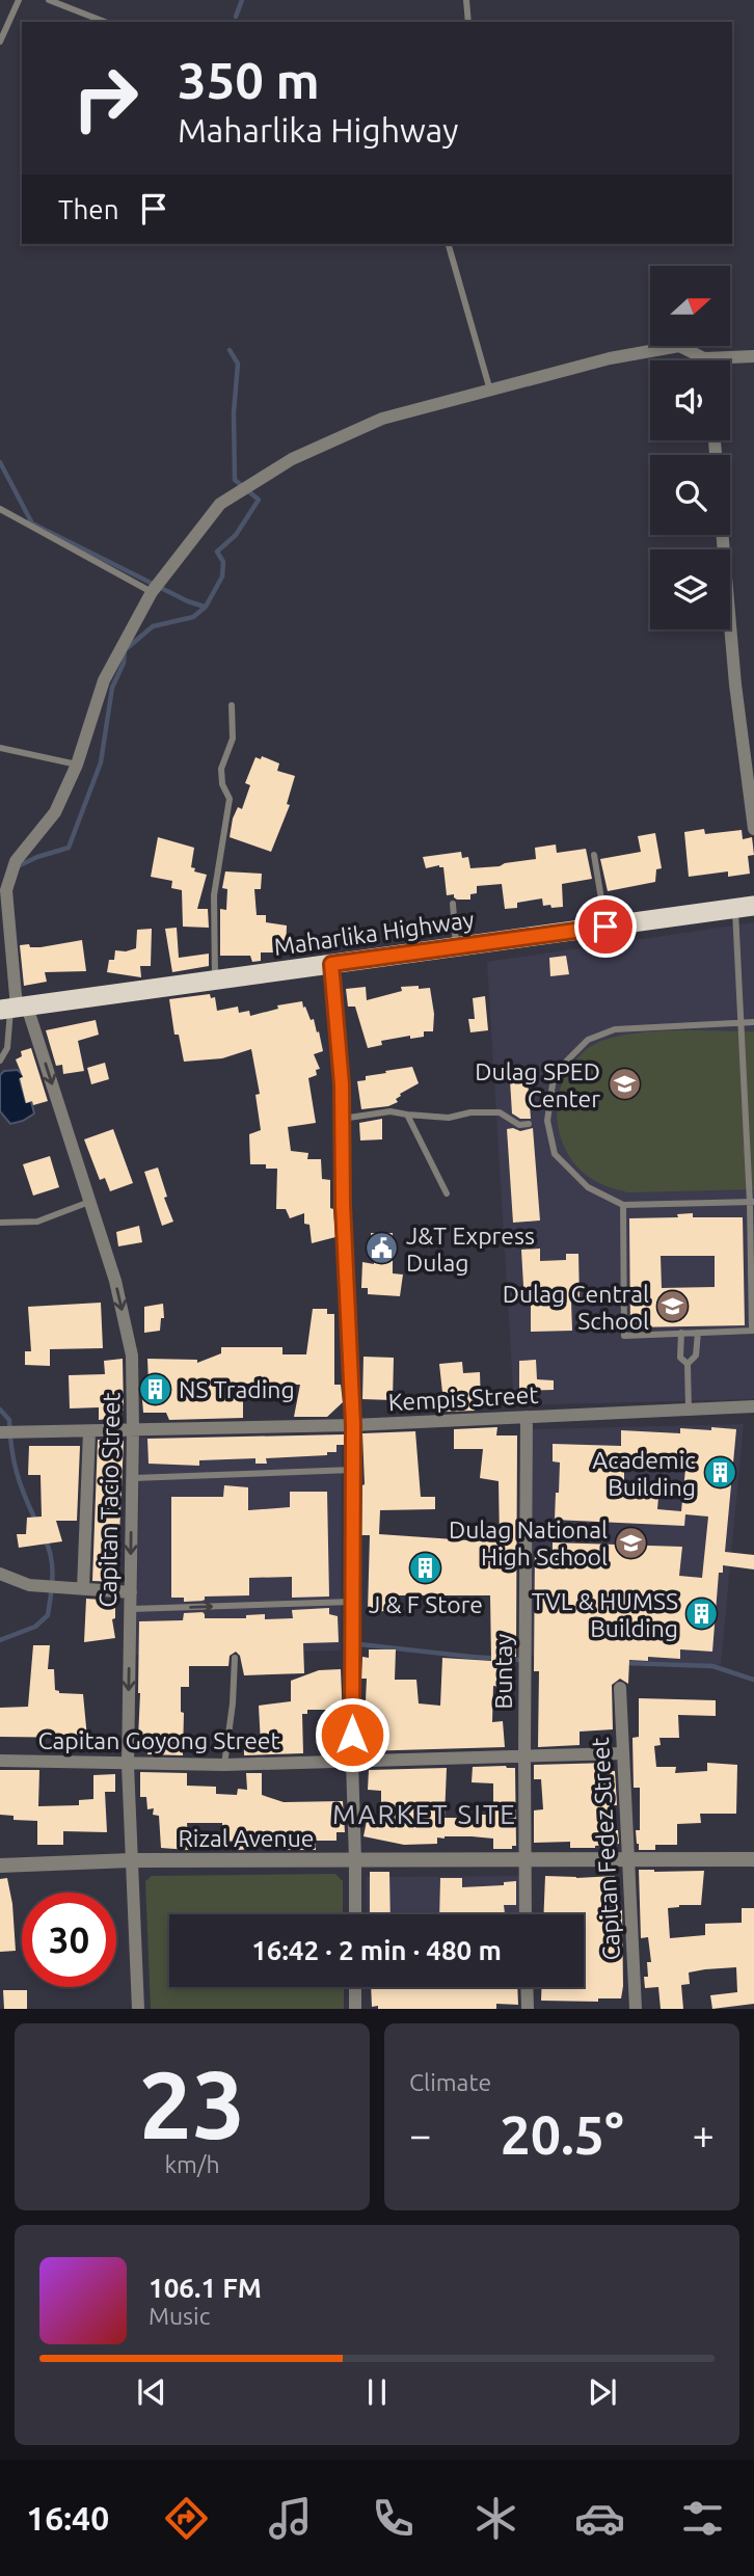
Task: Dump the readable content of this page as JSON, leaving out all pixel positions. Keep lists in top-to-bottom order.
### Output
{
  "streets": {
    "highway": ["Maharlika Highway"],
    "street": [
      "Kempis Street",
      "Capitan Tacio Street",
      "Buntay",
      "Capitan Goyong Street",
      "Rizal Avenue",
      "Capitan Fedez Street"
    ]
  },
  "crossings": [
    ["Maharlika Highway", "Capitan Tacio Street"],
    ["Kempis Street", "Capitan Tacio Street"],
    ["Kempis Street", "Buntay"],
    ["Capitan Tacio Street", "Capitan Goyong Street"],
    ["Capitan Tacio Street", "Rizal Avenue"],
    ["Buntay", "Capitan Goyong Street"],
    ["Buntay", "Rizal Avenue"],
    ["Capitan Goyong Street", "Capitan Fedez Street"],
    ["Rizal Avenue", "Capitan Fedez Street"]
  ],
  "districts": ["MARKET SITE"],
  "places": {
    "school or university": ["Dulag SPED Center", "Dulag Central School", "Dulag National High School"],
    "public building": ["J&T Express Dulag"],
    "building": [
      "NS Trading",
      "Academic Building",
      "J & F Store",
      "TVL & HUMSS Building"
    ]
  },
  "north": "right",
  "page": {
    "turn": ["350 m", "Maharlika Highway"],
    "then": "Then",
    "limit": "30",
    "trip": "16:42 · 2 min · 480 m",
    "tile": [
      ["23", "km/h"],
      "Climate"
    ],
    "heat": ["−", "20.5°", "+"],
    "song": ["106.1 FM", "Music"],
    "tabs": "16:40"
  }
}
